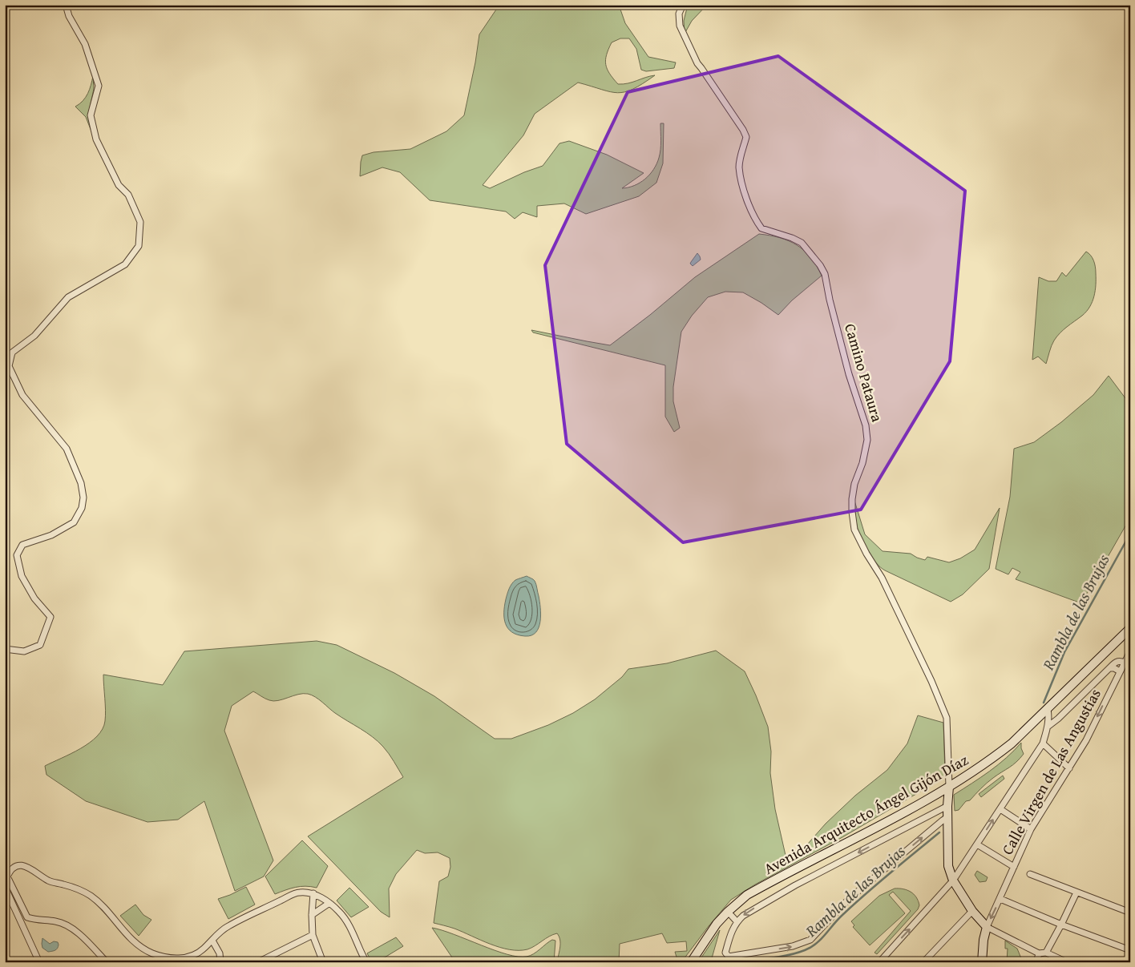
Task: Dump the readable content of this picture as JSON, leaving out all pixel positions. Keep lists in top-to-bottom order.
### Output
{
  "streets": {
    "main road": ["Camino Pataura", "Avenida Arquitecto Ángel Gijón Díaz"],
    "street": ["Calle Virgen de Las Angustias"]
  },
  "crossings": [
    ["Camino Pataura", "Calle Virgen de Las Angustias"],
    ["Camino Pataura", "Avenida Arquitecto Ángel Gijón Díaz"]
  ],
  "water": ["Rambla de las Brujas"]
}
